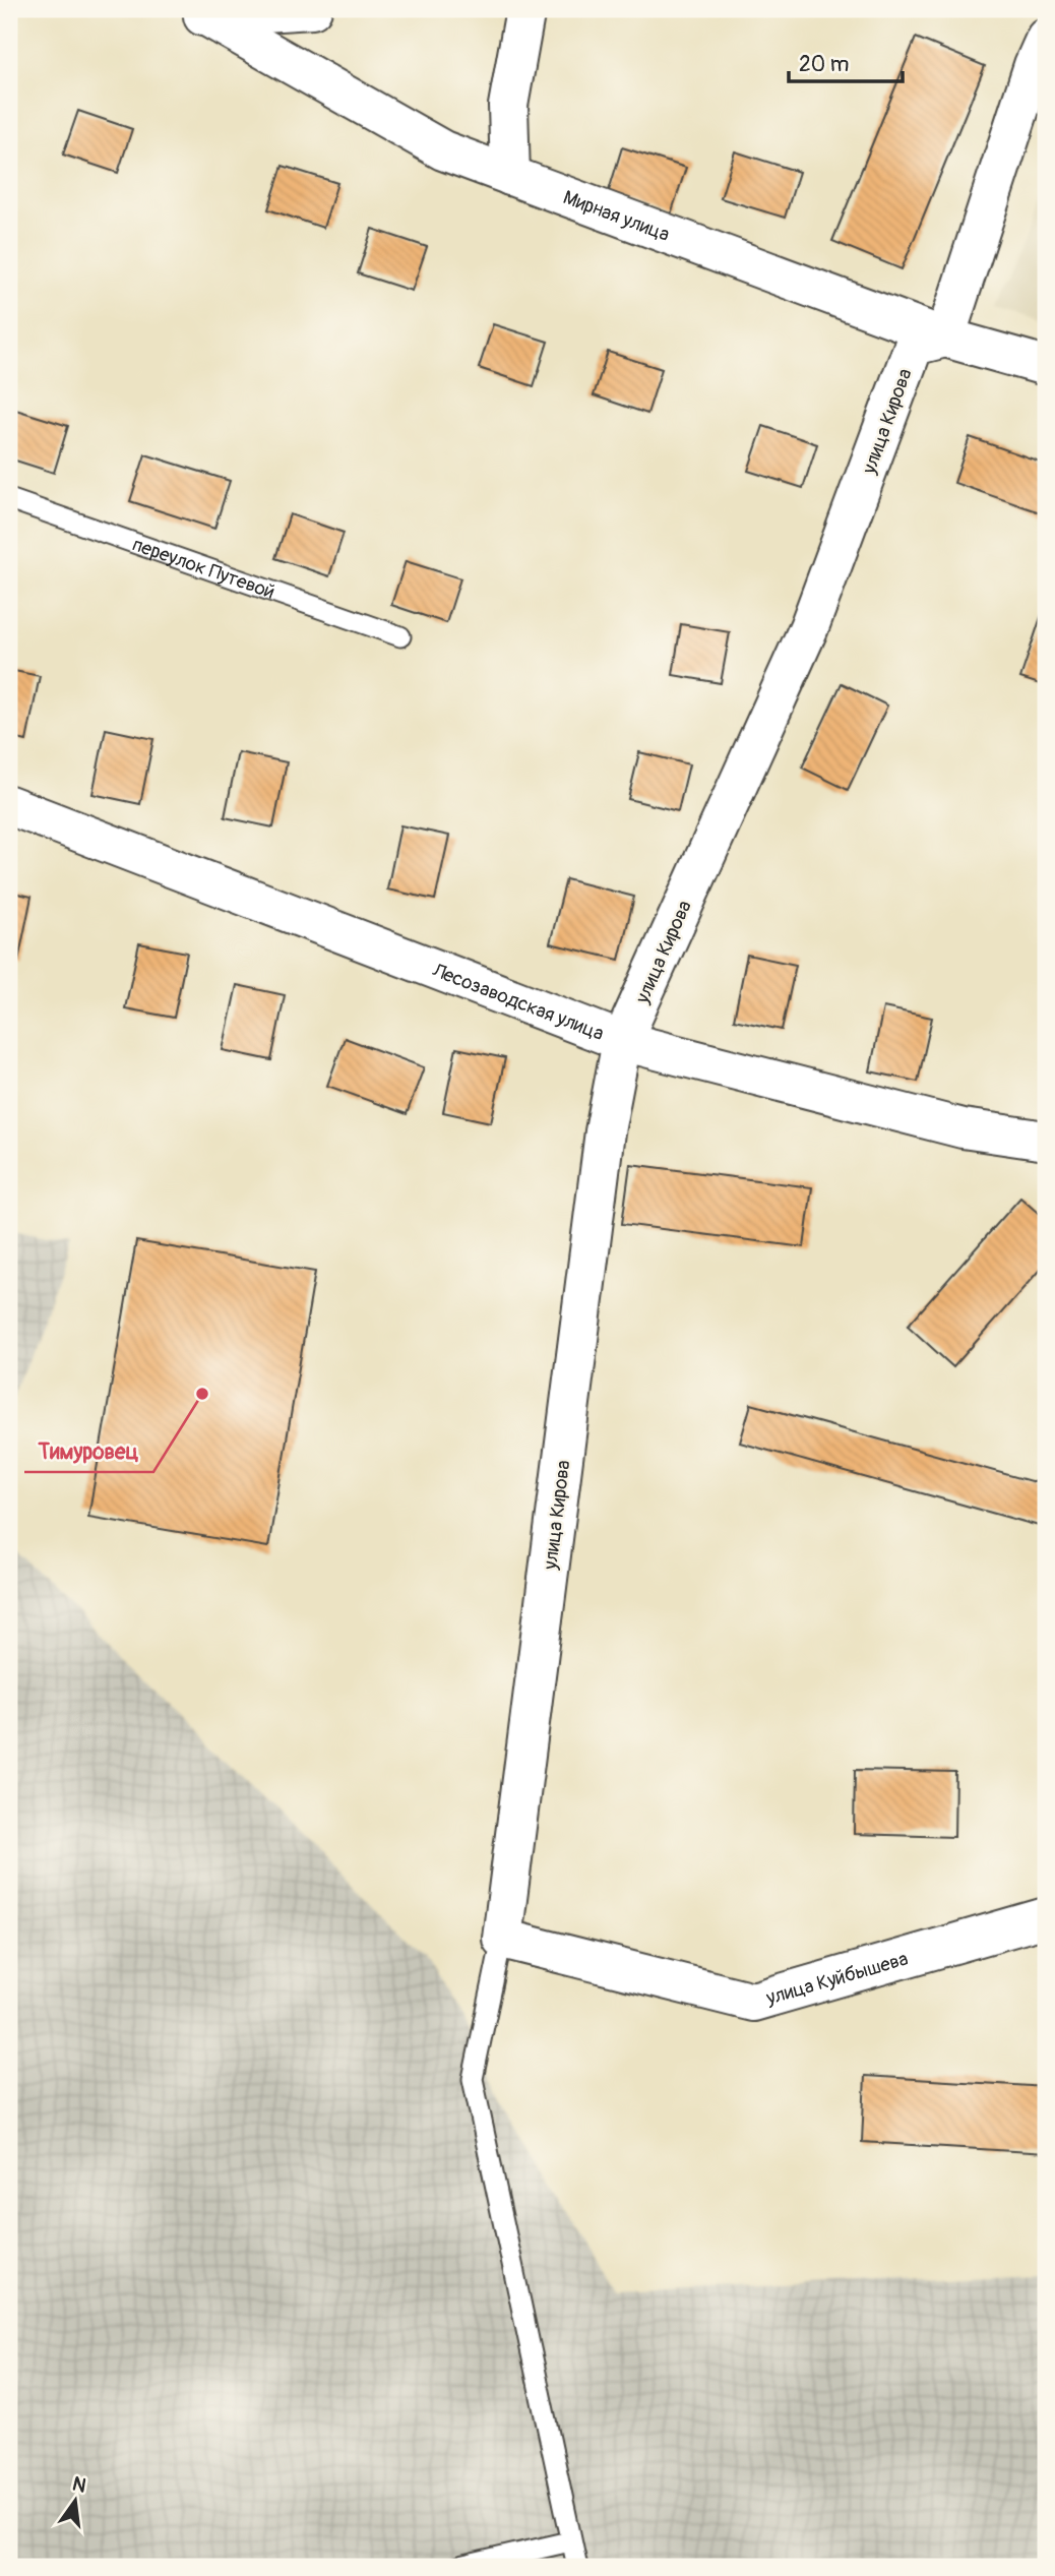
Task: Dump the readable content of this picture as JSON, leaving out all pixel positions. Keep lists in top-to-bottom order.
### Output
{
  "streets": {
    "street": [
      "Мирная улица",
      "улица Кирова",
      "Лесозаводская улица",
      "улица Куйбышева"
    ],
    "lane": ["переулок Путевой"]
  },
  "crossings": [
    ["Мирная улица", "улица Кирова"],
    ["улица Кирова", "Лесозаводская улица"],
    ["улица Кирова", "улица Куйбышева"]
  ],
  "places": ["Тимуровец"],
  "scale_bar": "20 m",
  "north": "top"
}
